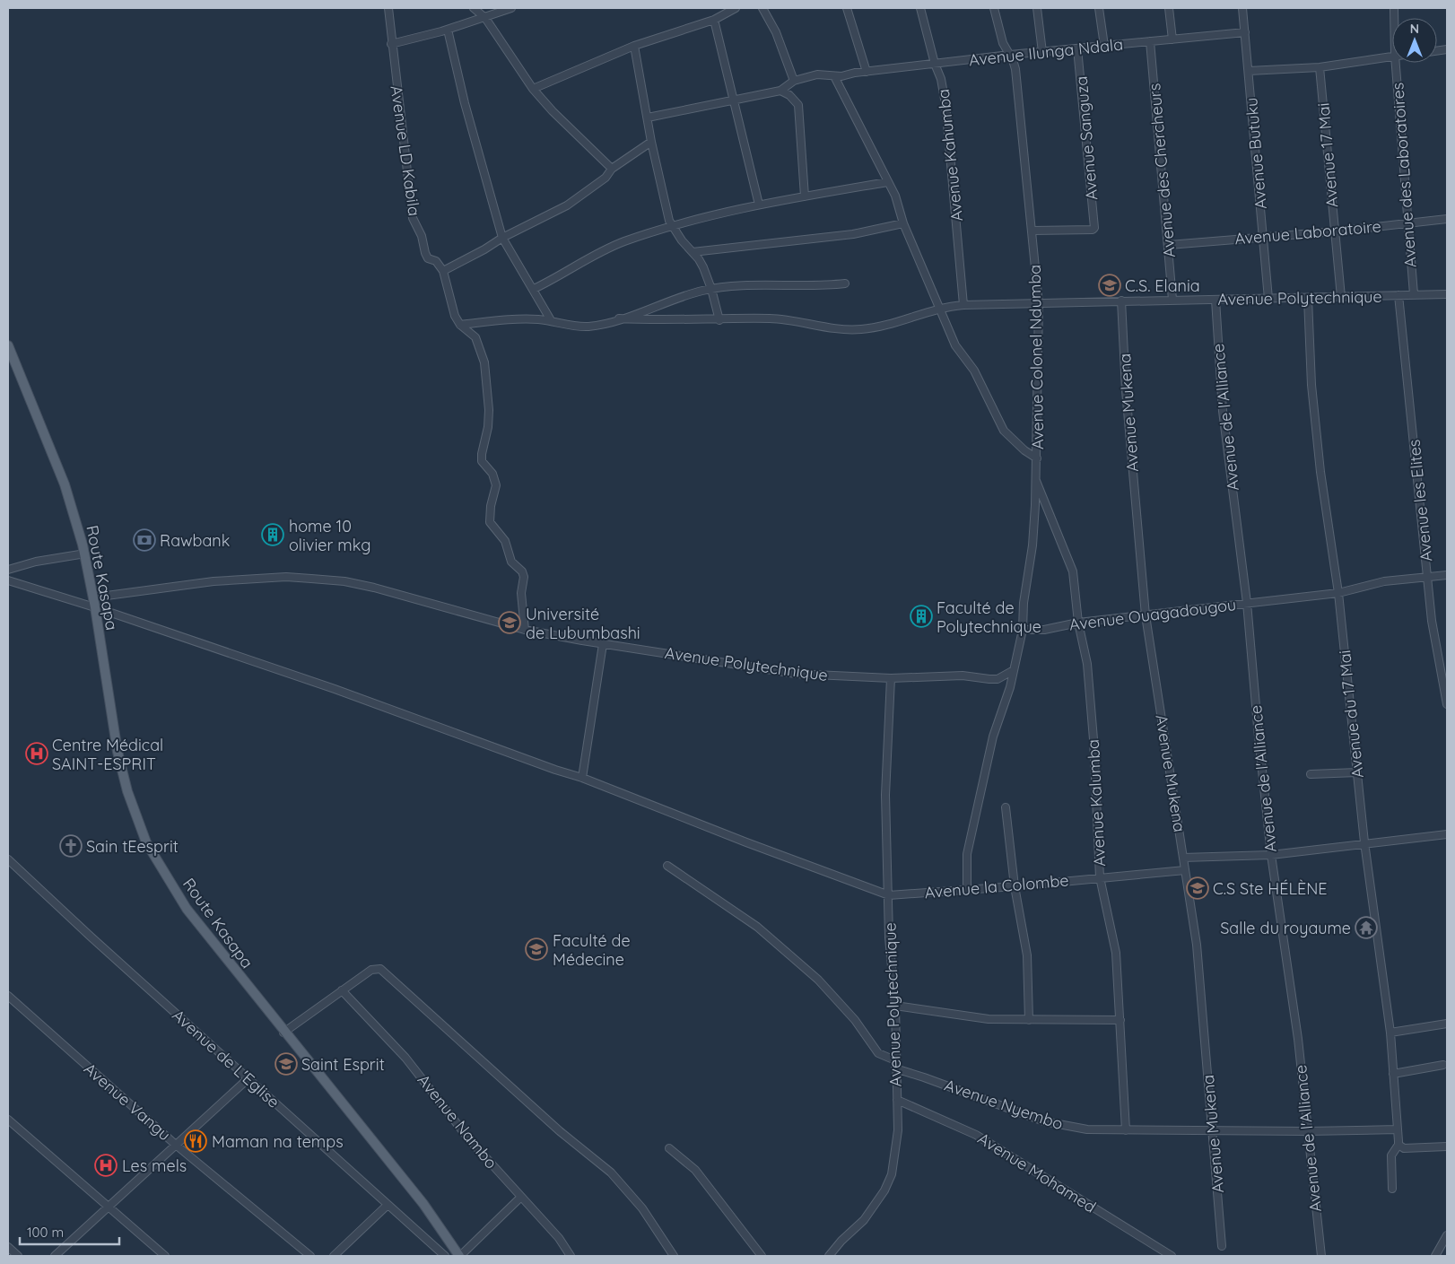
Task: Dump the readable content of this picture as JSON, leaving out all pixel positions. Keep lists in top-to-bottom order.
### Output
{
  "streets": {
    "main road": ["Route Kasapa"],
    "street": [
      "Avenue Ilunga Ndala",
      "Avenue Sanguza",
      "Avenue LD Kabila",
      "Avenue Butuku",
      "Avenue Kahumba",
      "Avenue 17 Mai",
      "Avenue des Chercheurs",
      "Avenue des Laboratoires",
      "Avenue Laboratoire",
      "Avenue Polytechnique",
      "Avenue Colonel Ndumba",
      "Avenue Mukena",
      "Avenue de l'Alliance",
      "Avenue les Elites",
      "Avenue Ouagadougou",
      "Avenue du 17 Mai",
      "Avenue Kalumba",
      "Avenue la Colombe",
      "Avenue de L'Eglise",
      "Avenue Vangu",
      "Avenue Nyembo",
      "Avenue Nambo",
      "Avenue Mohamed"
    ]
  },
  "crossings": [
    ["Avenue Ilunga Ndala", "Avenue Sanguza"],
    ["Avenue Ilunga Ndala", "Avenue Butuku"],
    ["Avenue Ilunga Ndala", "Avenue Kahumba"],
    ["Avenue Ilunga Ndala", "Avenue des Chercheurs"],
    ["Avenue Ilunga Ndala", "Avenue Colonel Ndumba"],
    ["Avenue Sanguza", "Avenue Colonel Ndumba"],
    ["Avenue Butuku", "Avenue Laboratoire"],
    ["Avenue Butuku", "Avenue Polytechnique"],
    ["Avenue Kahumba", "Avenue Polytechnique"],
    ["Avenue 17 Mai", "Avenue Laboratoire"],
    ["Avenue 17 Mai", "Avenue Polytechnique"],
    ["Avenue des Chercheurs", "Avenue Laboratoire"],
    ["Avenue des Chercheurs", "Avenue Polytechnique"],
    ["Avenue des Laboratoires", "Avenue Laboratoire"],
    ["Avenue des Laboratoires", "Avenue Polytechnique"],
    ["Avenue Polytechnique", "Avenue Colonel Ndumba"],
    ["Avenue Polytechnique", "Avenue Mukena"],
    ["Avenue Polytechnique", "Avenue de l'Alliance"],
    ["Avenue Polytechnique", "Avenue les Elites"],
    ["Avenue Polytechnique", "Route Kasapa"],
    ["Avenue Polytechnique", "Avenue du 17 Mai"],
    ["Avenue Polytechnique", "Avenue la Colombe"],
    ["Avenue Polytechnique", "Avenue Nyembo"],
    ["Avenue Polytechnique", "Avenue Mohamed"],
    ["Avenue Colonel Ndumba", "Avenue Ouagadougou"],
    ["Avenue Colonel Ndumba", "Avenue Kalumba"],
    ["Avenue Mukena", "Avenue Ouagadougou"],
    ["Avenue Mukena", "Avenue la Colombe"],
    ["Avenue Mukena", "Avenue Nyembo"],
    ["Avenue de l'Alliance", "Avenue Ouagadougou"],
    ["Avenue de l'Alliance", "Avenue Nyembo"],
    ["Avenue les Elites", "Avenue Ouagadougou"],
    ["Avenue Ouagadougou", "Avenue du 17 Mai"],
    ["Avenue Ouagadougou", "Avenue Kalumba"],
    ["Avenue du 17 Mai", "Avenue Nyembo"],
    ["Avenue Kalumba", "Avenue la Colombe"],
    ["Avenue Kalumba", "Avenue Nyembo"]
  ],
  "places": {
    "school or university": [
      "C.S. Elania",
      "Université de Lubumbashi",
      "C.S Ste HÉLÈNE",
      "Faculté de Médecine",
      "Saint Esprit"
    ],
    "building": ["home 10 olivier mkg", "Faculté de Polytechnique"],
    "bank": ["Rawbank"],
    "hospital": ["Centre Médical SAINT-ESPRIT", "Les mels"],
    "church": ["Sain tEesprit"],
    "temple": ["Salle du royaume"],
    "restaurant": ["Maman na temps"]
  },
  "scale_bar": "100 m",
  "north": "top"
}
